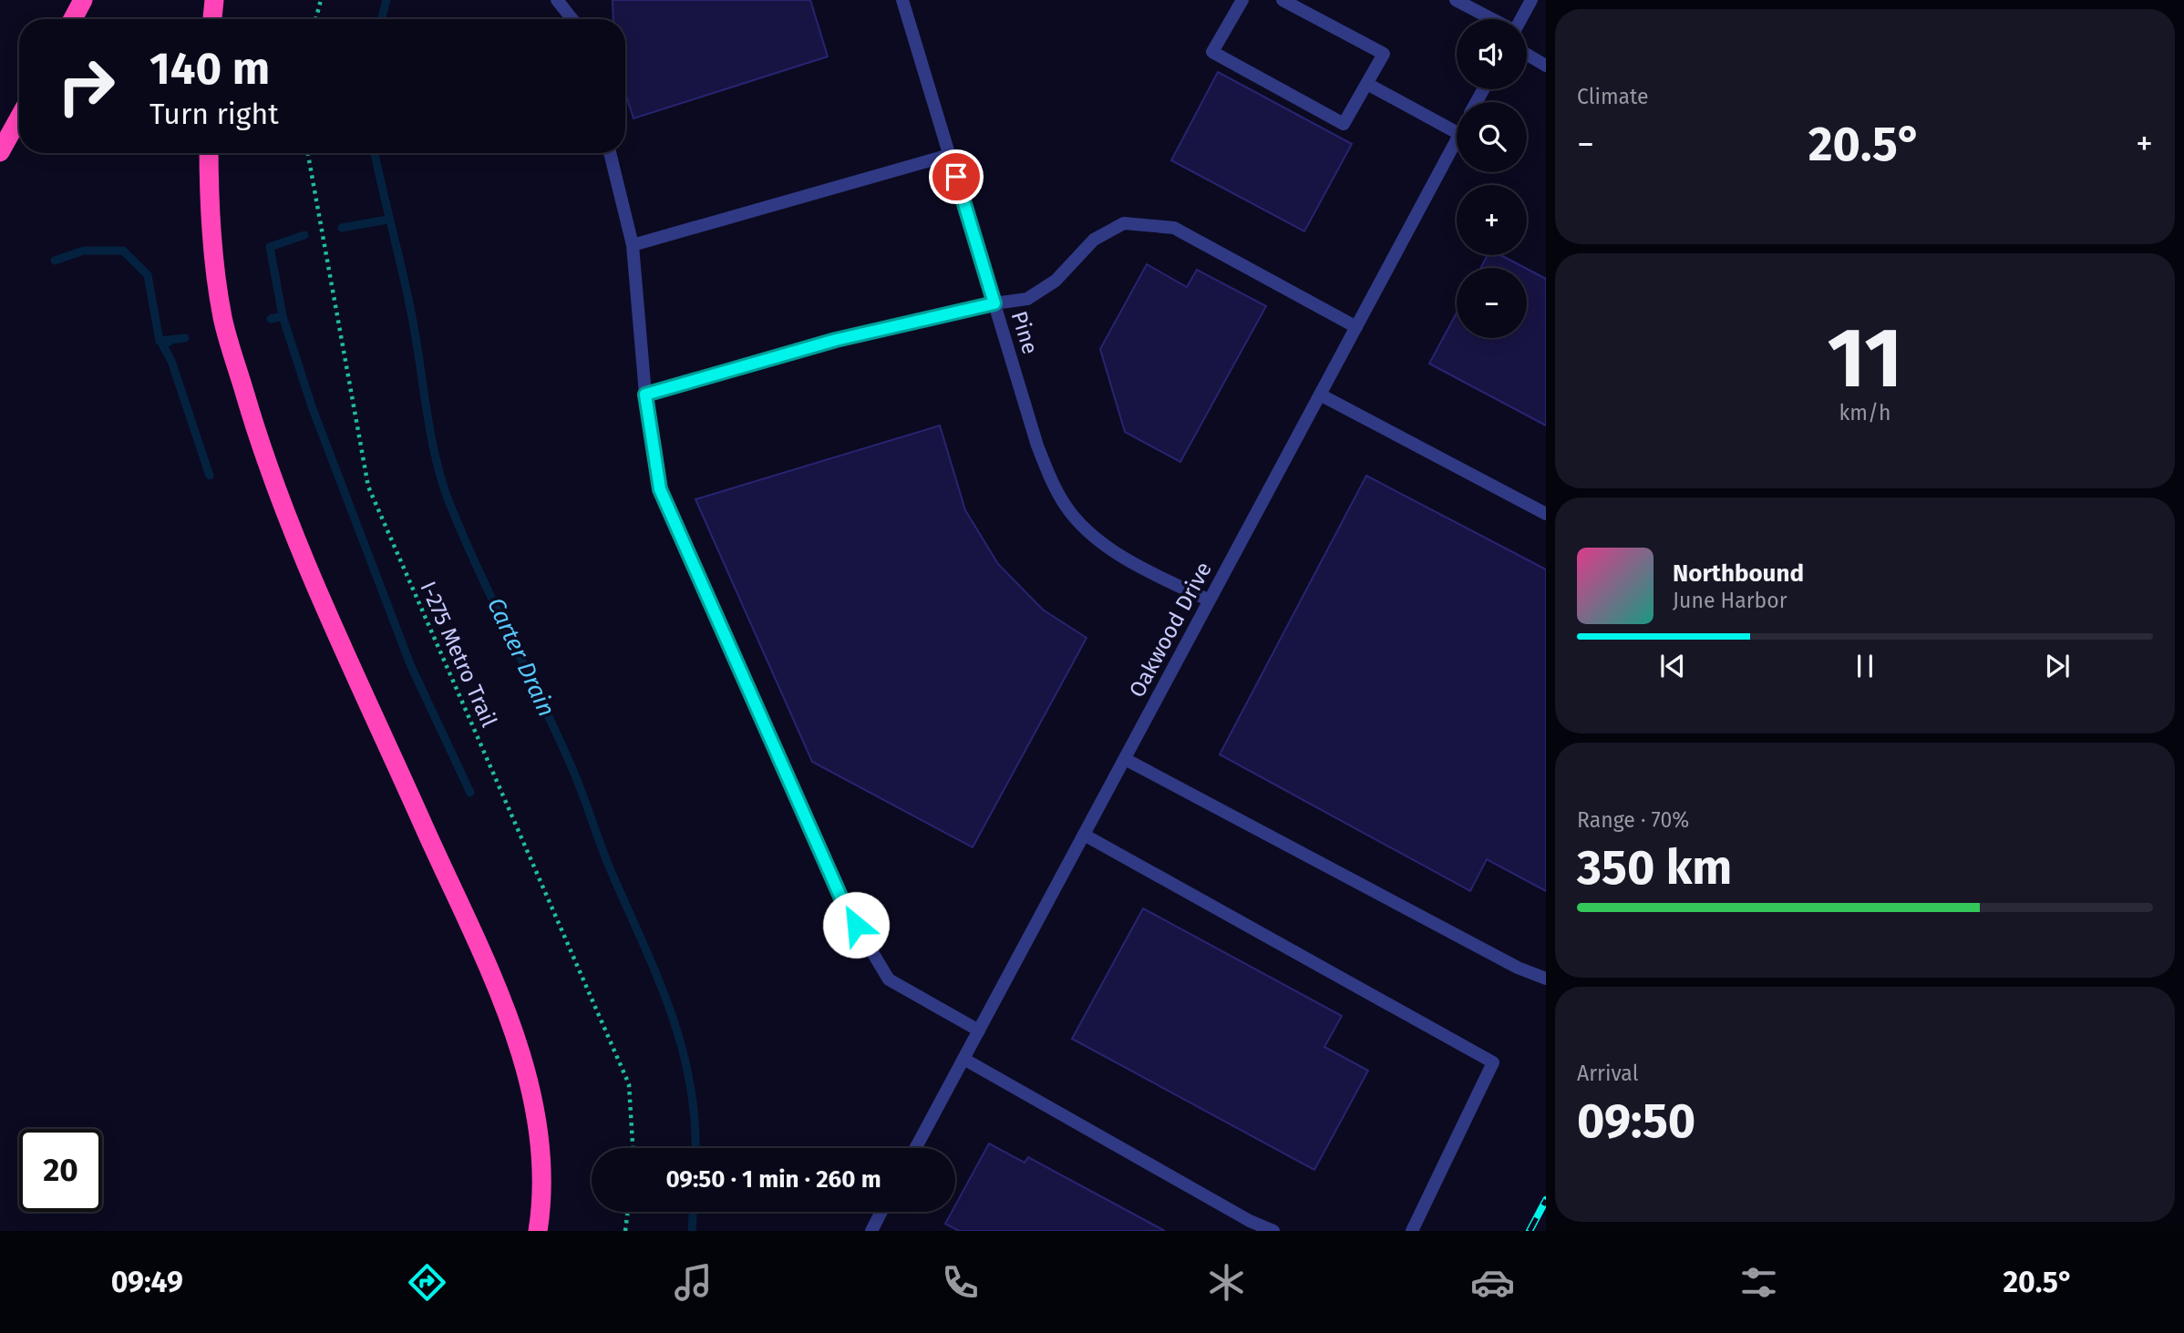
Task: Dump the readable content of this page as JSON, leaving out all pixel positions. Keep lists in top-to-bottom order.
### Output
{
  "streets": {
    "street": ["Pine", "Oakwood Drive"],
    "path": ["I-275 Metro Trail"]
  },
  "crossings": [
    ["Pine", "Oakwood Drive"]
  ],
  "water": ["Carter Drain"],
  "page": {
    "tile": [
      "Climate",
      ["11", "km/h"],
      ["Range · 70%", "350 km"],
      ["Arrival", "09:50"]
    ],
    "map_buttons": ["+", "−"],
    "turn": ["140 m", "Turn right"],
    "heat": ["−", "20.5°", "+"],
    "song": ["Northbound", "June Harbor"],
    "limit": "20",
    "trip": "09:50 · 1 min · 260 m",
    "tabs": ["09:49", "20.5°"]
  }
}
